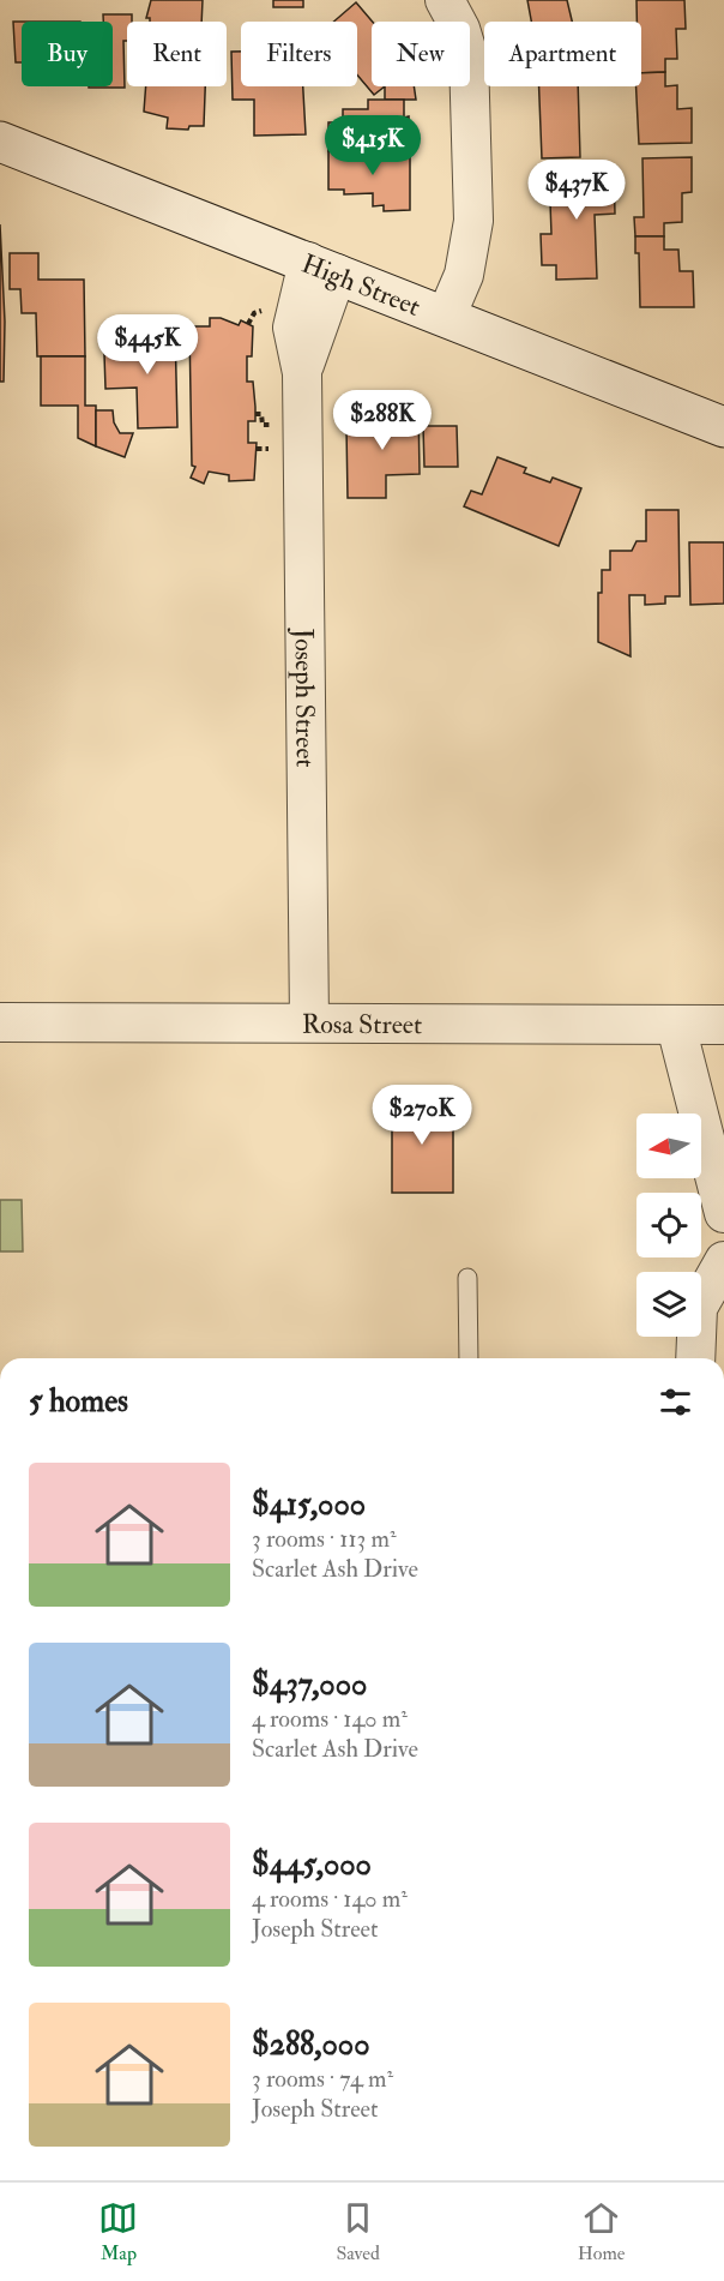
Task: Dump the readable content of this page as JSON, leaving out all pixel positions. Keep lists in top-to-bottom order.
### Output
{
  "streets": {
    "main road": ["High Street"],
    "street": ["Joseph Street", "Rosa Street"]
  },
  "crossings": [
    ["High Street", "Joseph Street"],
    ["Joseph Street", "Rosa Street"]
  ],
  "north": "left",
  "page": {
    "chip": [
      "Buy",
      "Rent",
      "Filters",
      "New",
      "Apartment"
    ],
    "price": [
      "$415K",
      "$437K",
      "$445K",
      "$288K",
      "$270K"
    ],
    "heading": "5 homes",
    "list": [
      {
        "name": "$415,000",
        "note": "3 rooms · 113 m² · Scarlet Ash Drive"
      },
      {
        "name": "$437,000",
        "note": "4 rooms · 140 m² · Scarlet Ash Drive"
      },
      {
        "name": "$445,000",
        "note": "4 rooms · 140 m² · Joseph Street"
      },
      {
        "name": "$288,000",
        "note": "3 rooms · 74 m² · Joseph Street"
      }
    ],
    "tabs": ["Map", "Saved", "Home"]
  }
}
